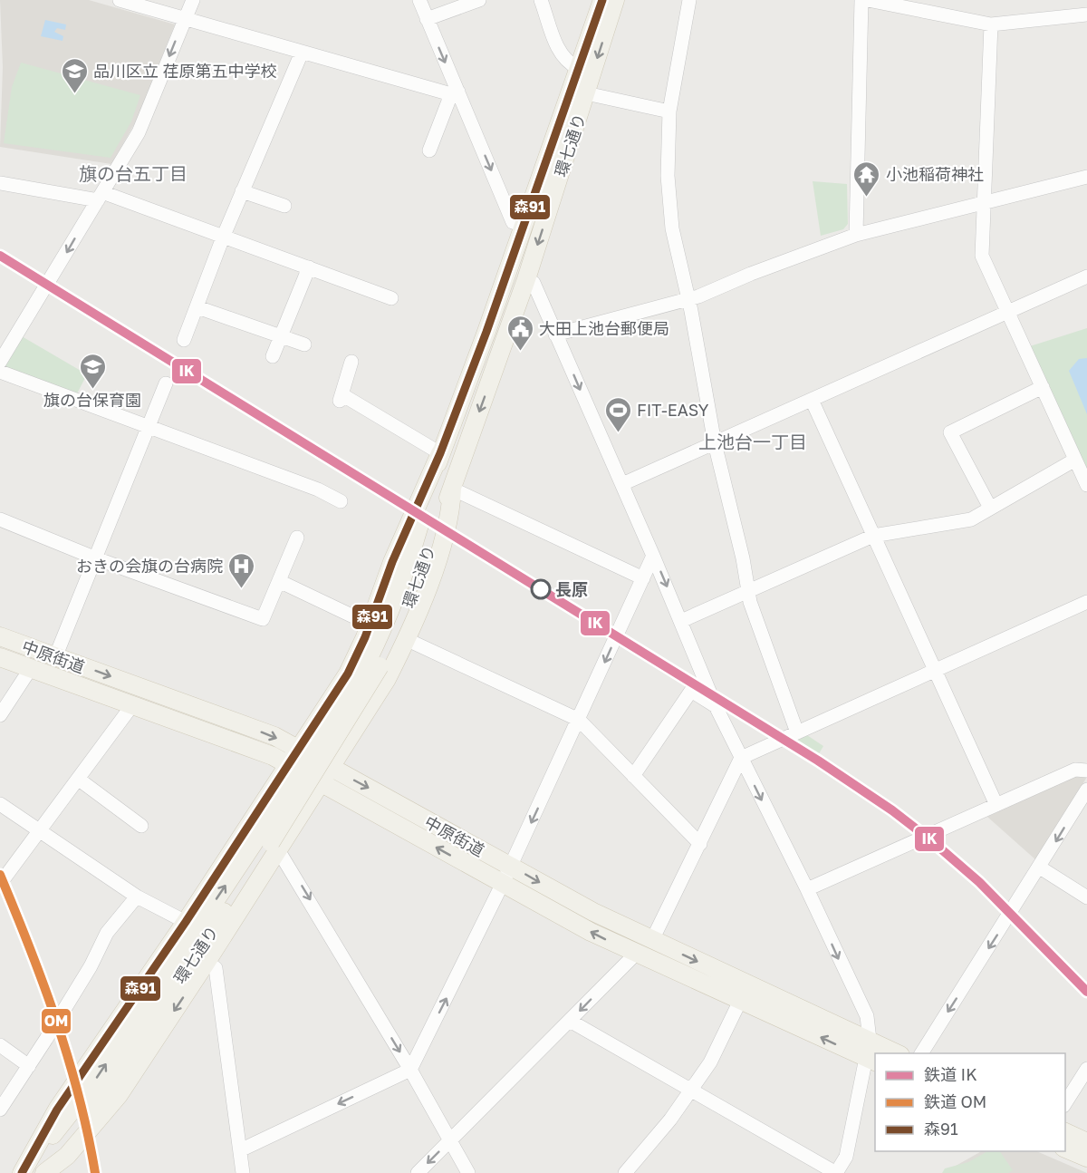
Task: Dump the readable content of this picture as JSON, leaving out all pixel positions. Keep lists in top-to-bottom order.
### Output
{
  "streets": {
    "main road": ["環七通り", "中原街道"]
  },
  "districts": ["旗の台五丁目", "上池台一丁目"],
  "places": {
    "school or university": ["品川区立 荏原第五中学校", "旗の台保育園"],
    "temple": ["小池稲荷神社"],
    "public building": ["大田上池台郵便局"],
    "sports": ["FIT-EASY"],
    "hospital": ["おきの会旗の台病院"],
    "other": ["長原"]
  },
  "lines": ["transit line 森91", "rail line IK", "rail line OM"],
  "legend": ["鉄道 IK", "鉄道 OM", "森91"]
}
